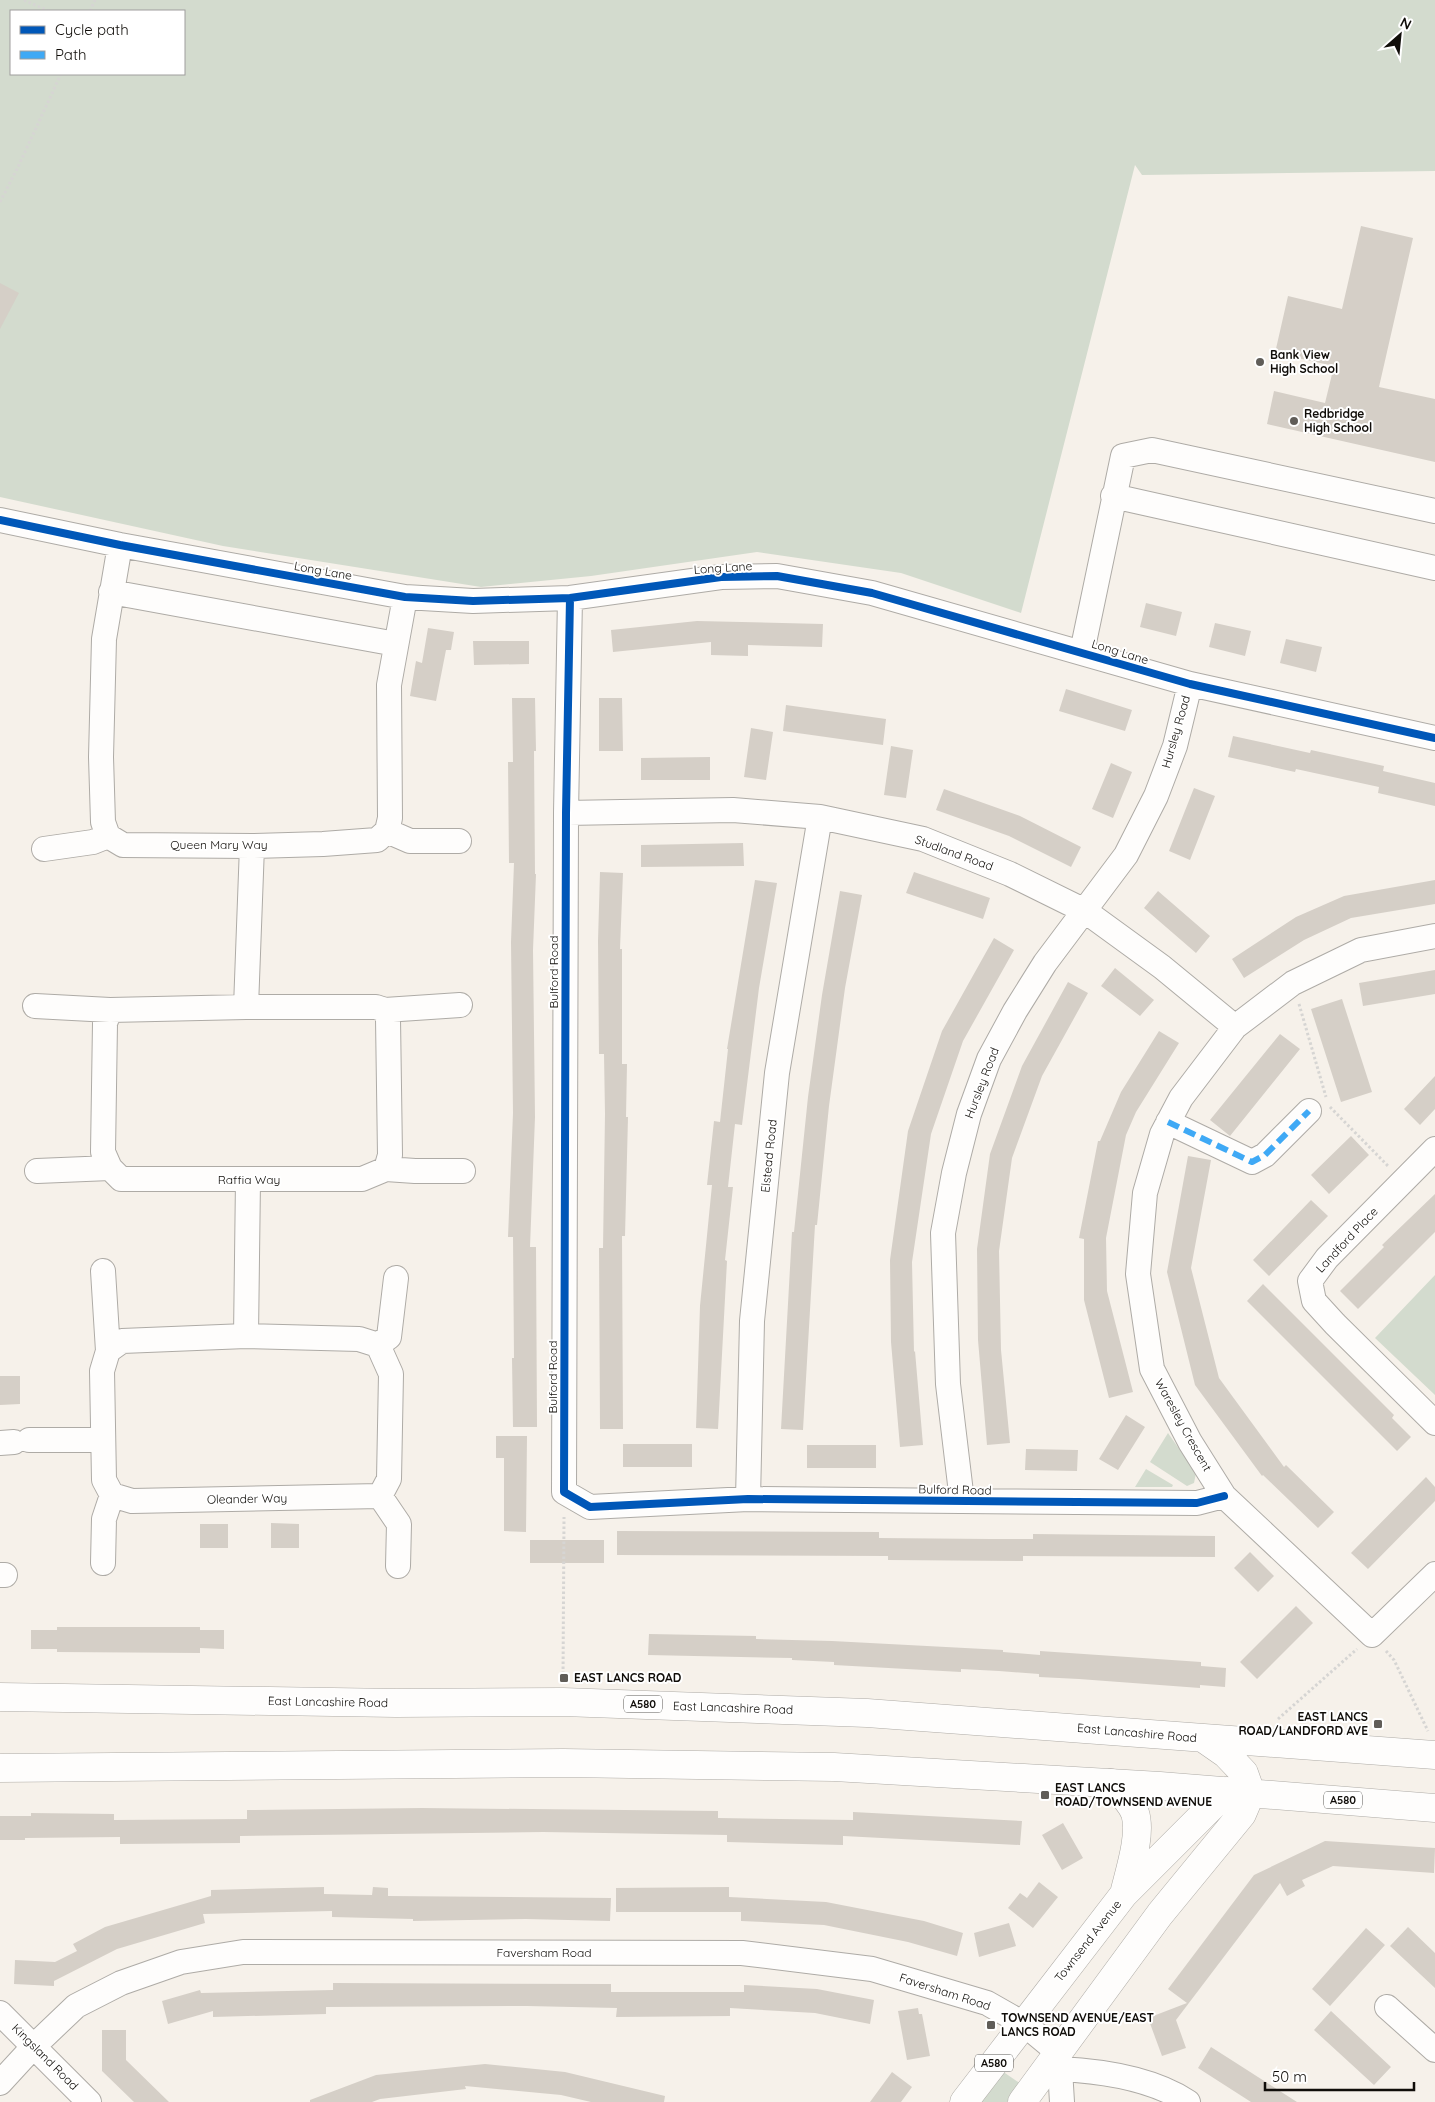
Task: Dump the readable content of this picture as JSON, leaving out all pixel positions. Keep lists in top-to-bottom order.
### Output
{
  "streets": {
    "main road": ["East Lancashire Road", "A580", "Townsend Avenue"],
    "street": [
      "Long Lane",
      "Hursley Road",
      "Queen Mary Way",
      "Studland Road",
      "Bulford Road",
      "Elstead Road",
      "Raffia Way",
      "Landford Place",
      "Waresley Crescent",
      "Oleander Way",
      "Faversham Road",
      "Kingsland Road"
    ]
  },
  "crossings": [
    ["Long Lane", "Hursley Road"],
    ["Long Lane", "Bulford Road"],
    ["Hursley Road", "Studland Road"],
    ["Hursley Road", "Bulford Road"],
    ["Studland Road", "Bulford Road"],
    ["Studland Road", "Elstead Road"],
    ["Studland Road", "Waresley Crescent"],
    ["Bulford Road", "Elstead Road"],
    ["Bulford Road", "Waresley Crescent"],
    ["East Lancashire Road", "A580"],
    ["A580", "Townsend Avenue"],
    ["A580", "Faversham Road"],
    ["Townsend Avenue", "Faversham Road"],
    ["Faversham Road", "Kingsland Road"]
  ],
  "places": {
    "other": ["Bank View High School", "Redbridge High School"],
    "transit": [
      "EAST LANCS ROAD",
      "EAST LANCS ROAD/LANDFORD AVE",
      "EAST LANCS ROAD/TOWNSEND AVENUE",
      "TOWNSEND AVENUE/EAST LANCS ROAD"
    ]
  },
  "legend": ["Cycle path", "Path"],
  "scale_bar": "50 m",
  "north": "top right"
}
